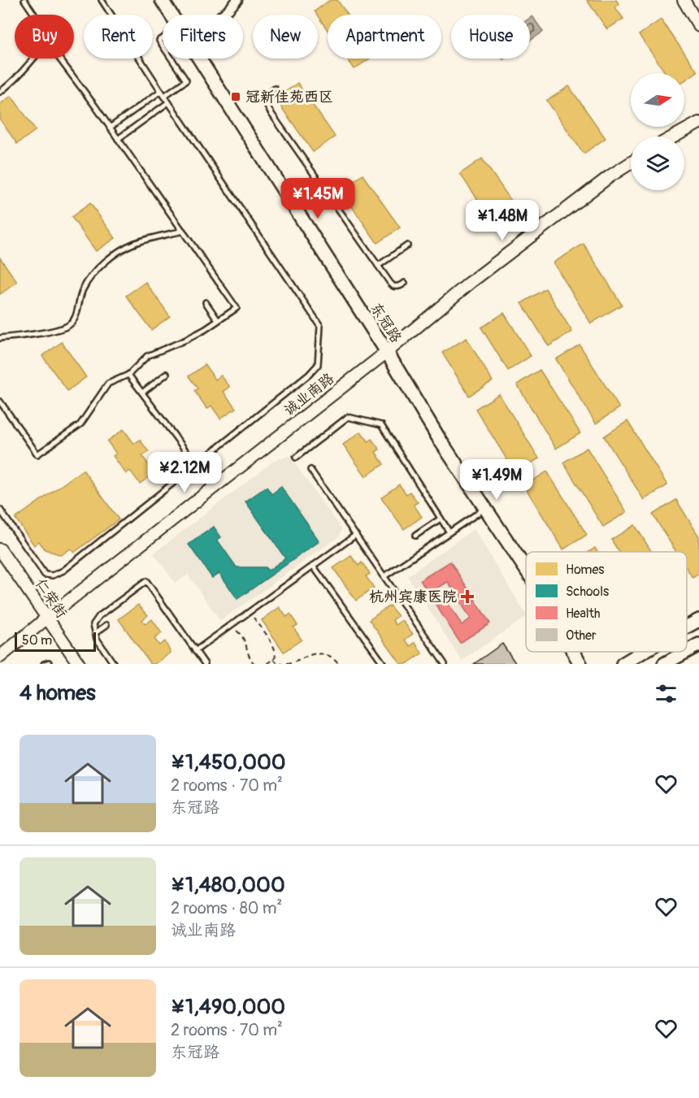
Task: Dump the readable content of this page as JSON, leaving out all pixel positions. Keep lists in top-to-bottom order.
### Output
{
  "streets": {
    "main road": ["东冠路"],
    "street": ["诚业南路", "仁荣街"]
  },
  "crossings": [
    ["东冠路", "诚业南路"],
    ["诚业南路", "仁荣街"]
  ],
  "places": {
    "transit": ["冠新佳苑西区"],
    "health": ["杭州宾康医院"]
  },
  "legend": [
    "Homes",
    "Schools",
    "Health",
    "Other"
  ],
  "scale_bar": "50 m",
  "north": "right",
  "page": {
    "chip": [
      "Buy",
      "Rent",
      "Filters",
      "New",
      "Apartment",
      "House"
    ],
    "price": [
      "¥1.45M",
      "¥1.48M",
      "¥2.12M",
      "¥1.49M"
    ],
    "scale": "50 m",
    "heading": "4 homes",
    "list": [
      {
        "name": "¥1,450,000",
        "note": "2 rooms · 70 m² · 东冠路"
      },
      {
        "name": "¥1,480,000",
        "note": "2 rooms · 80 m² · 诚业南路"
      },
      {
        "name": "¥1,490,000",
        "note": "2 rooms · 70 m² · 东冠路"
      }
    ]
  }
}
